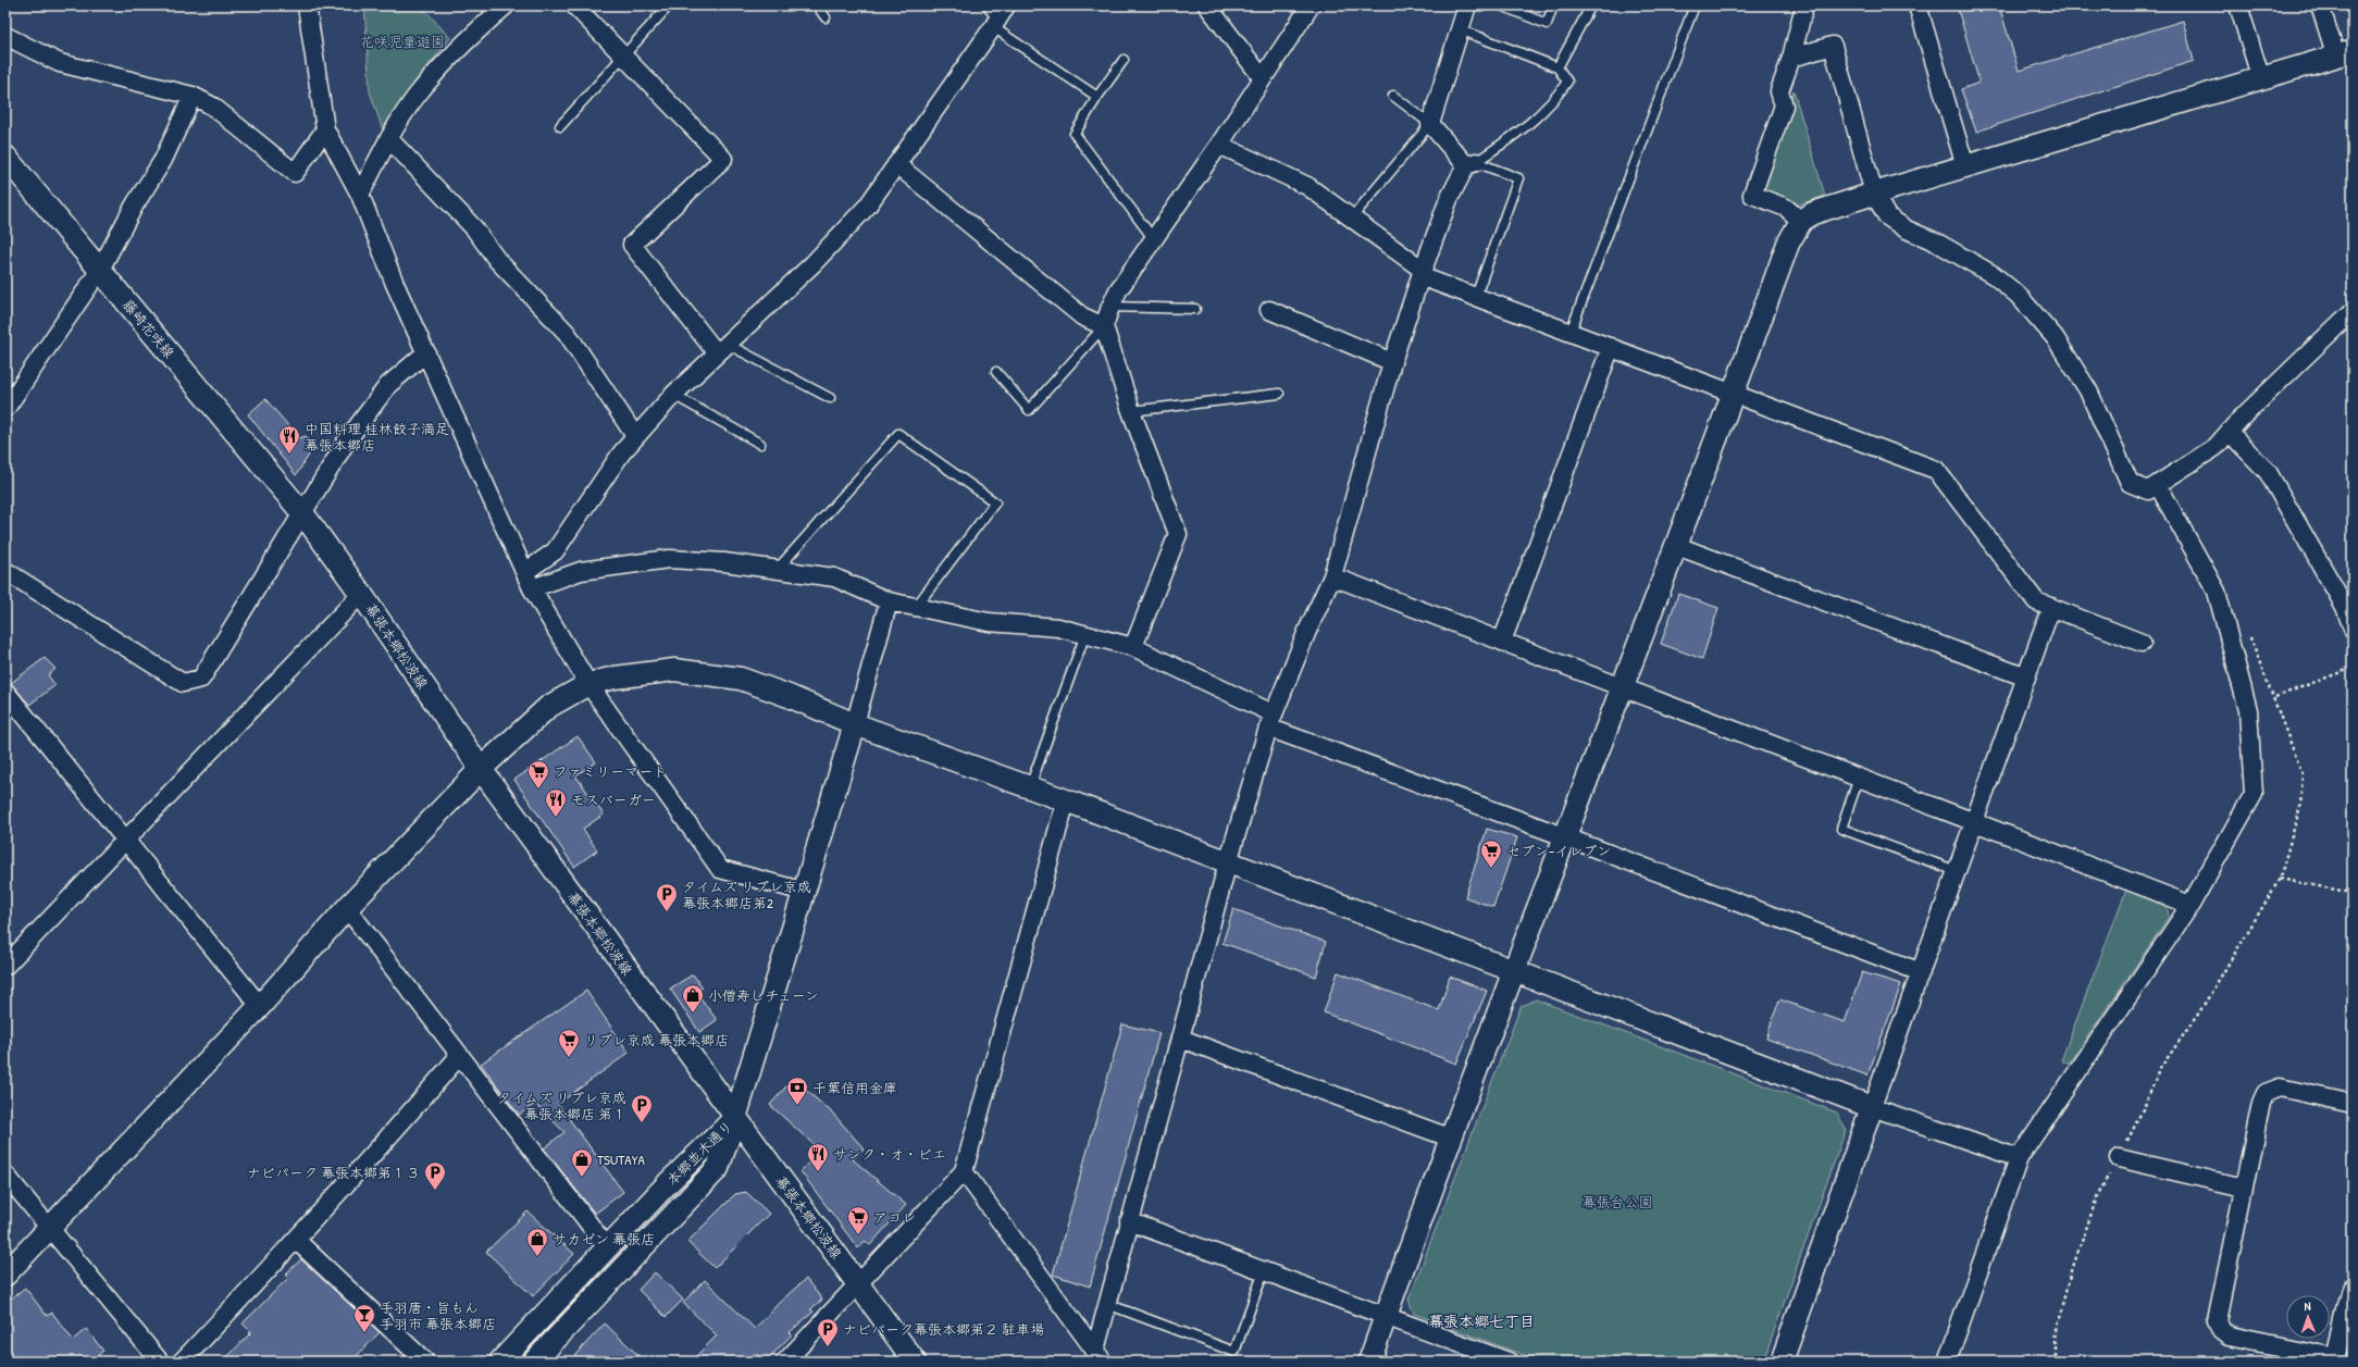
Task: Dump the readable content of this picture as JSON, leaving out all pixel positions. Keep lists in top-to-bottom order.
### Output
{
  "streets": {
    "street": ["藤崎花咲線", "幕張本郷松波線", "本郷並木通り"]
  },
  "crossings": [
    ["藤崎花咲線", "幕張本郷松波線"],
    ["幕張本郷松波線", "本郷並木通り"]
  ],
  "districts": ["幕張本郷七丁目"],
  "parks": ["花咲児童遊園", "幕張台公園"],
  "places": {
    "restaurant": ["中国料理 桂林餃子満足 幕張本郷店", "モスバーガー", "サンク・オ・ピエ"],
    "supermarket": [
      "ファミリーマート",
      "セブン-イレブン",
      "リブレ京成 幕張本郷店",
      "アコレ"
    ],
    "parking": [
      "タイムズ リブレ京成 幕張本郷店第2",
      "タイムズ リブレ京成 幕張本郷店 第１",
      "ナビパーク 幕張本郷第１３",
      "ナビパーク幕張本郷第２ 駐車場"
    ],
    "shop": ["小僧寿しチェーン", "TSUTAYA", "サカゼン 幕張店"],
    "bank": ["千葉信用金庫"],
    "bar": ["手羽唐・旨もん 手羽市 幕張本郷店"]
  },
  "north": "top"
}
